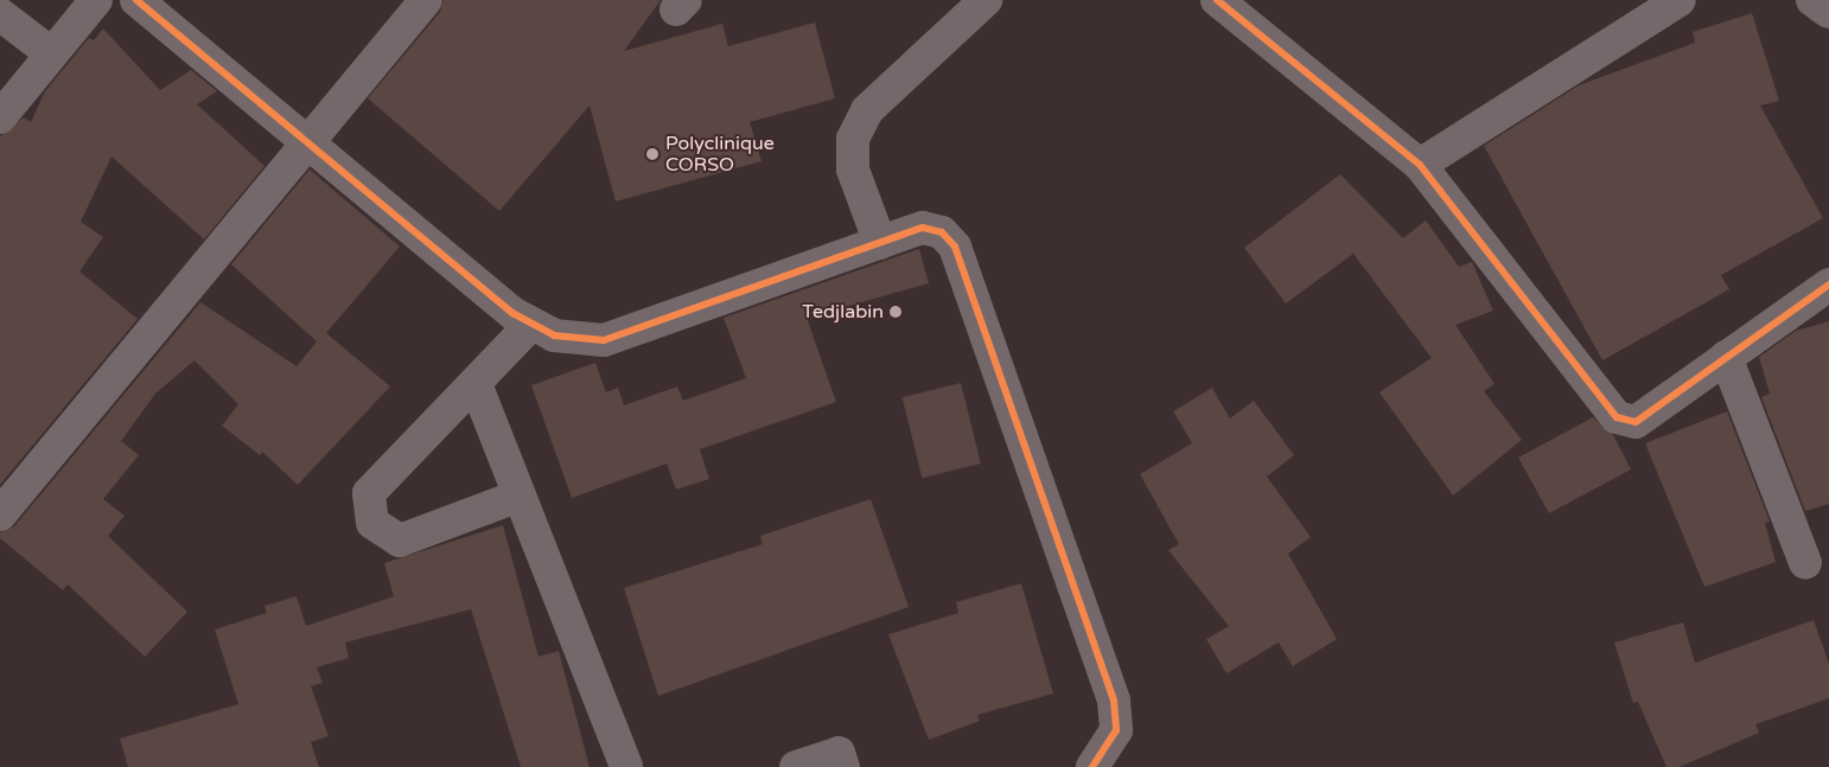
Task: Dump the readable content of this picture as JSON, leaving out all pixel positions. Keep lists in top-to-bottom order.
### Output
{
  "places": ["Polyclinique CORSO", "Tedjlabin"]
}
